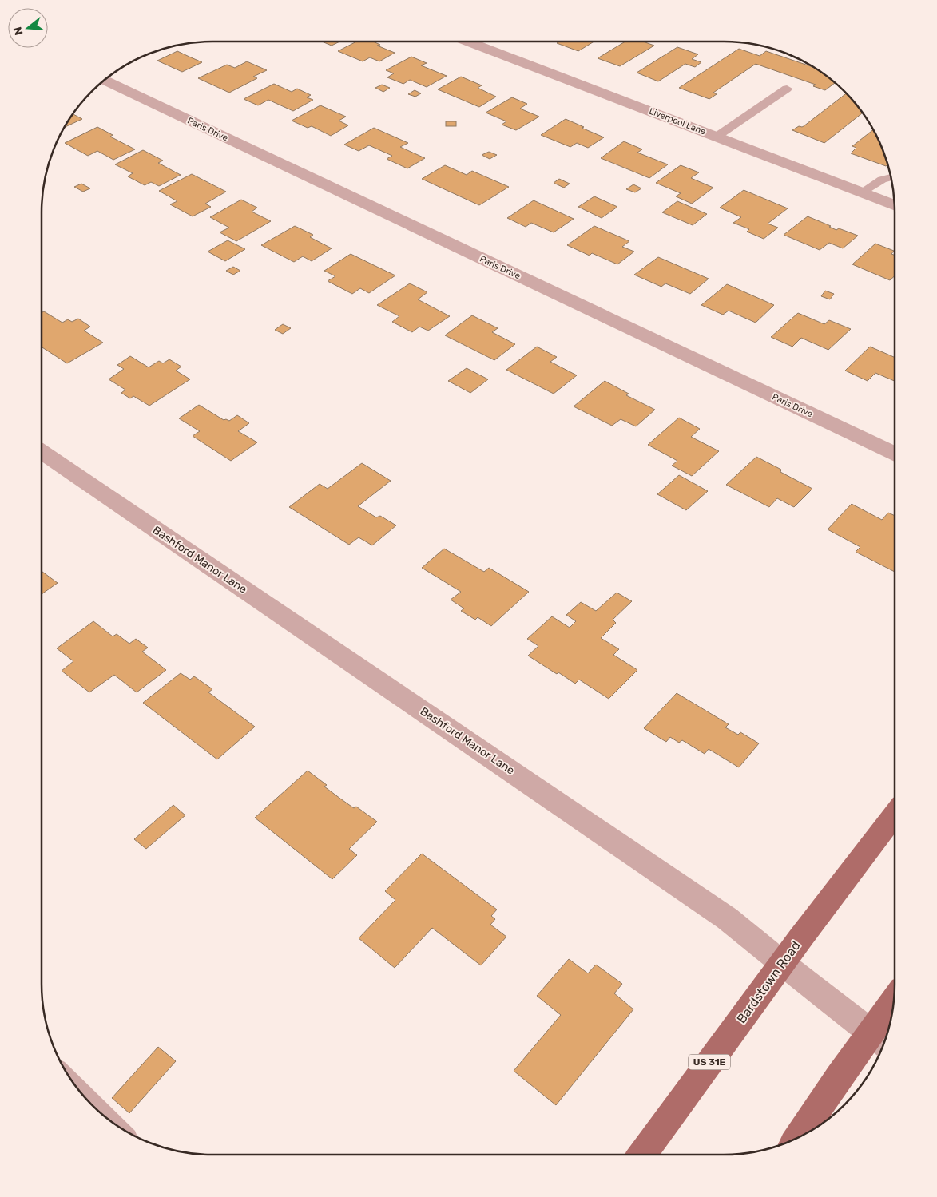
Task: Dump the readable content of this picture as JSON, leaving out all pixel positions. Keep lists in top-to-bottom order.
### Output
{
  "streets": {
    "main road": ["Bardstown Road", "US 31E"],
    "street": ["Liverpool Lane", "Paris Drive", "Bashford Manor Lane"]
  },
  "crossings": [
    ["Bashford Manor Lane", "Bardstown Road"]
  ],
  "north": "left"
}
